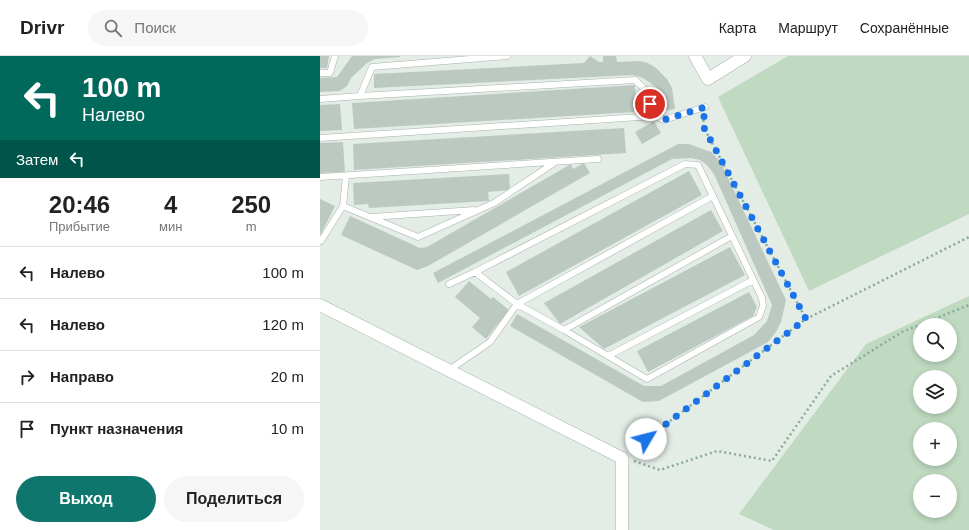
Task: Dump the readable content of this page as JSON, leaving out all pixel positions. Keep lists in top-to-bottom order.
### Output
{
  "page": {
    "header": "Drivr",
    "search": "Поиск",
    "nav": ["Карта", "Маршрут", "Сохранённые"],
    "turn": ["100 m", "Налево"],
    "then": "Затем",
    "eta": [
      "20:46",
      "Прибытие",
      "4",
      "мин",
      "250",
      "m"
    ],
    "list": [
      {
        "name": "Налево",
        "value": "100 m"
      },
      {
        "name": "Налево",
        "value": "120 m"
      },
      {
        "name": "Направо",
        "value": "20 m"
      },
      {
        "name": "Пункт назначения",
        "value": "10 m"
      }
    ],
    "map_buttons": ["+", "−"],
    "buttons": ["Выход", "Поделиться"]
  }
}
